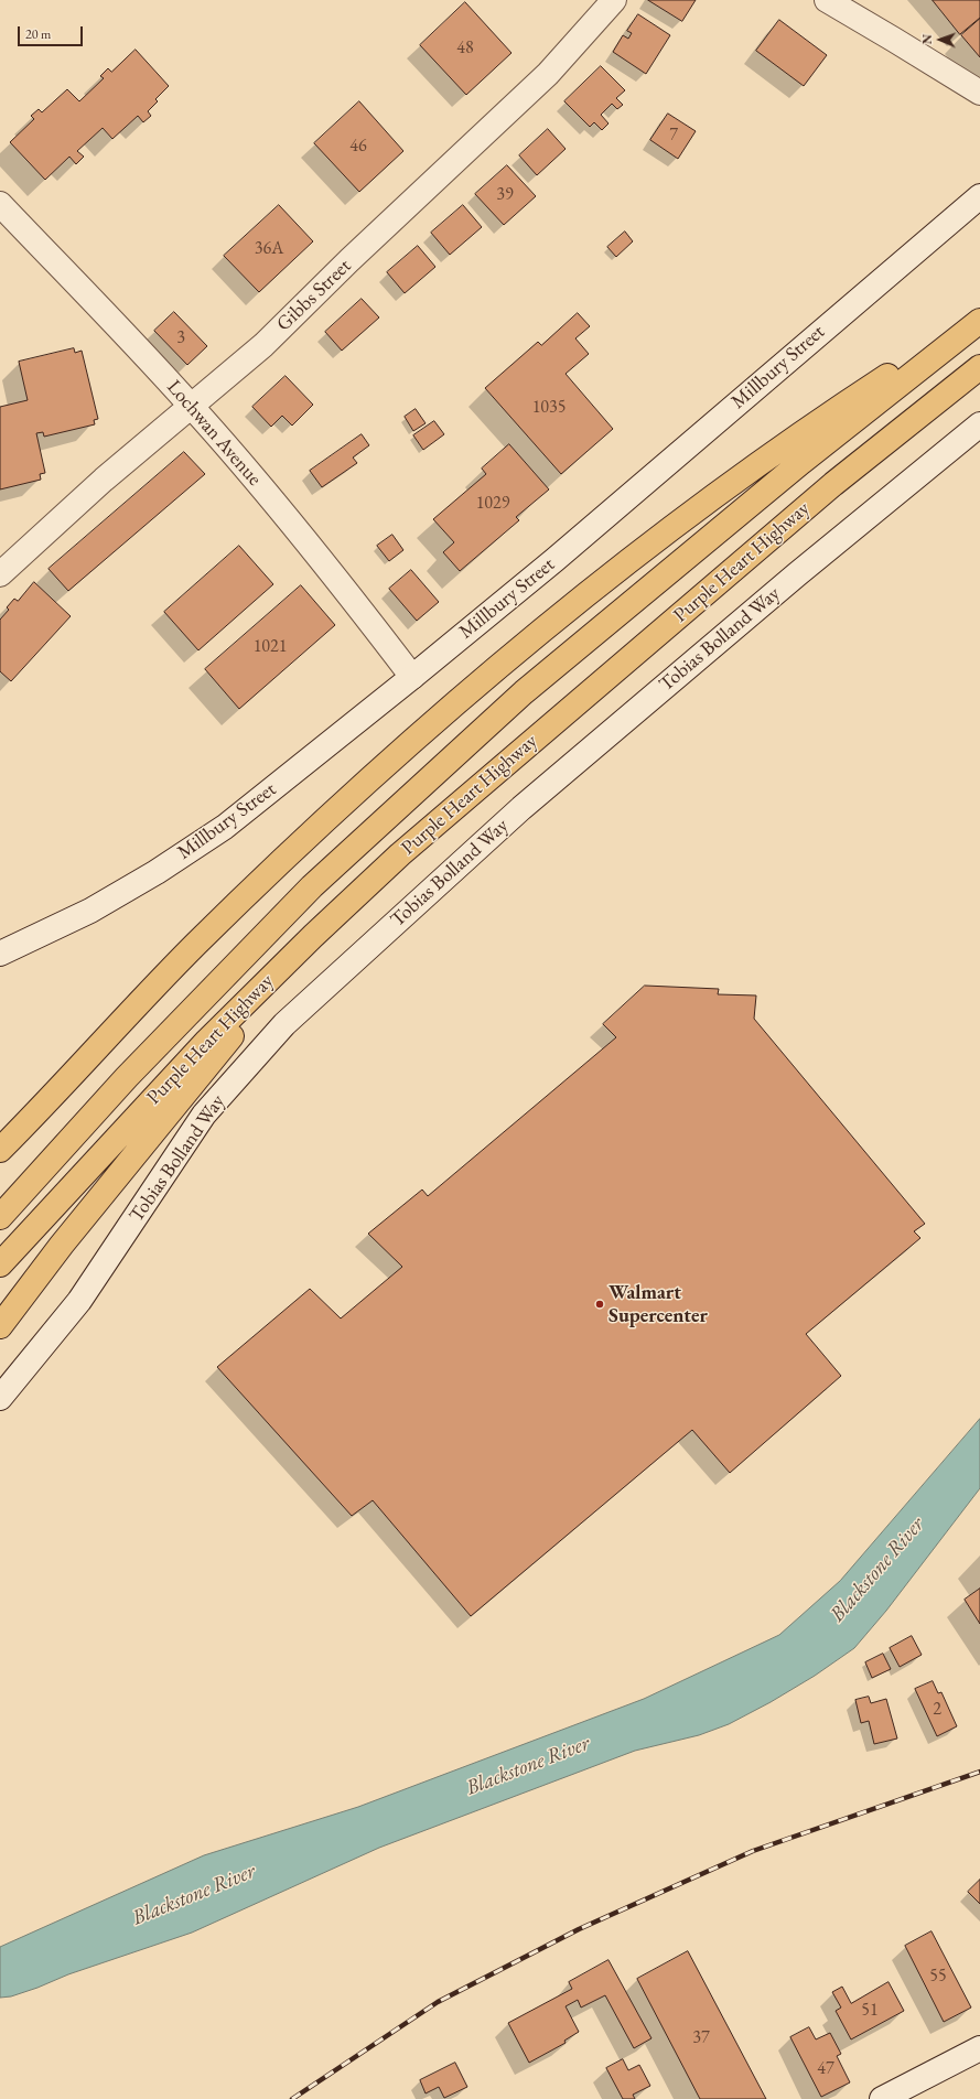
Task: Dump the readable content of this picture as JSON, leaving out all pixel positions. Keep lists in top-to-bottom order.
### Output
{
  "streets": {
    "highway": ["Purple Heart Highway"],
    "street": [
      "Gibbs Street",
      "Millbury Street",
      "Lochwan Avenue",
      "Tobias Bolland Way"
    ]
  },
  "crossings": [
    ["Gibbs Street", "Lochwan Avenue"],
    ["Millbury Street", "Lochwan Avenue"]
  ],
  "water": ["Blackstone River"],
  "places": ["Walmart Supercenter"],
  "house_numbers": [
    "48",
    "7",
    "46",
    "39",
    "36A",
    "3",
    "1035",
    "1029",
    "1021",
    "2",
    "55",
    "51",
    "37",
    "47"
  ],
  "scale_bar": "20 m",
  "north": "left"
}
